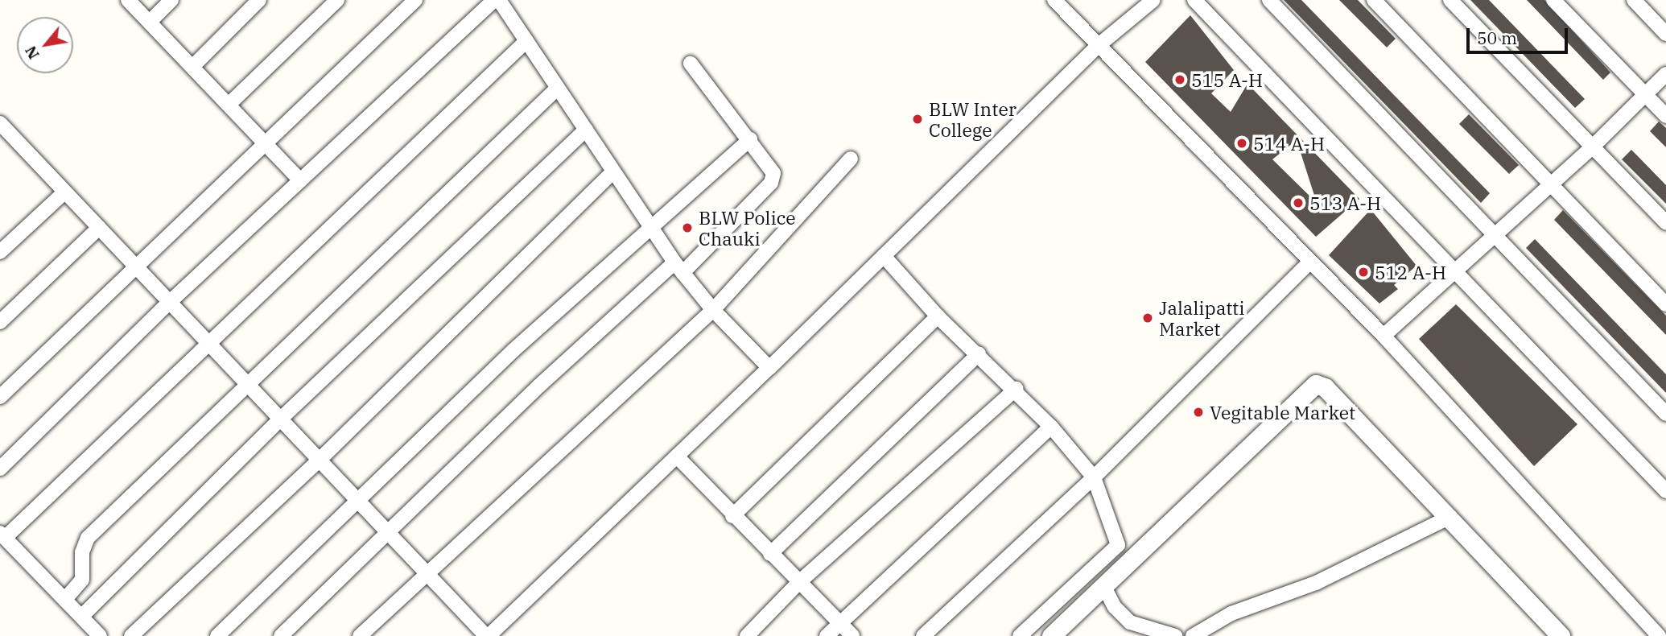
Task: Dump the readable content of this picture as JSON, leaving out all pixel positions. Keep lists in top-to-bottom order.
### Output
{
  "places": [
    "515 A-H",
    "BLW Inter College",
    "514 A-H",
    "513 A-H",
    "BLW Police Chauki",
    "512 A-H",
    "Jalalipatti Market",
    "Vegitable Market"
  ],
  "scale_bar": "50 m",
  "north": "bottom left"
}
